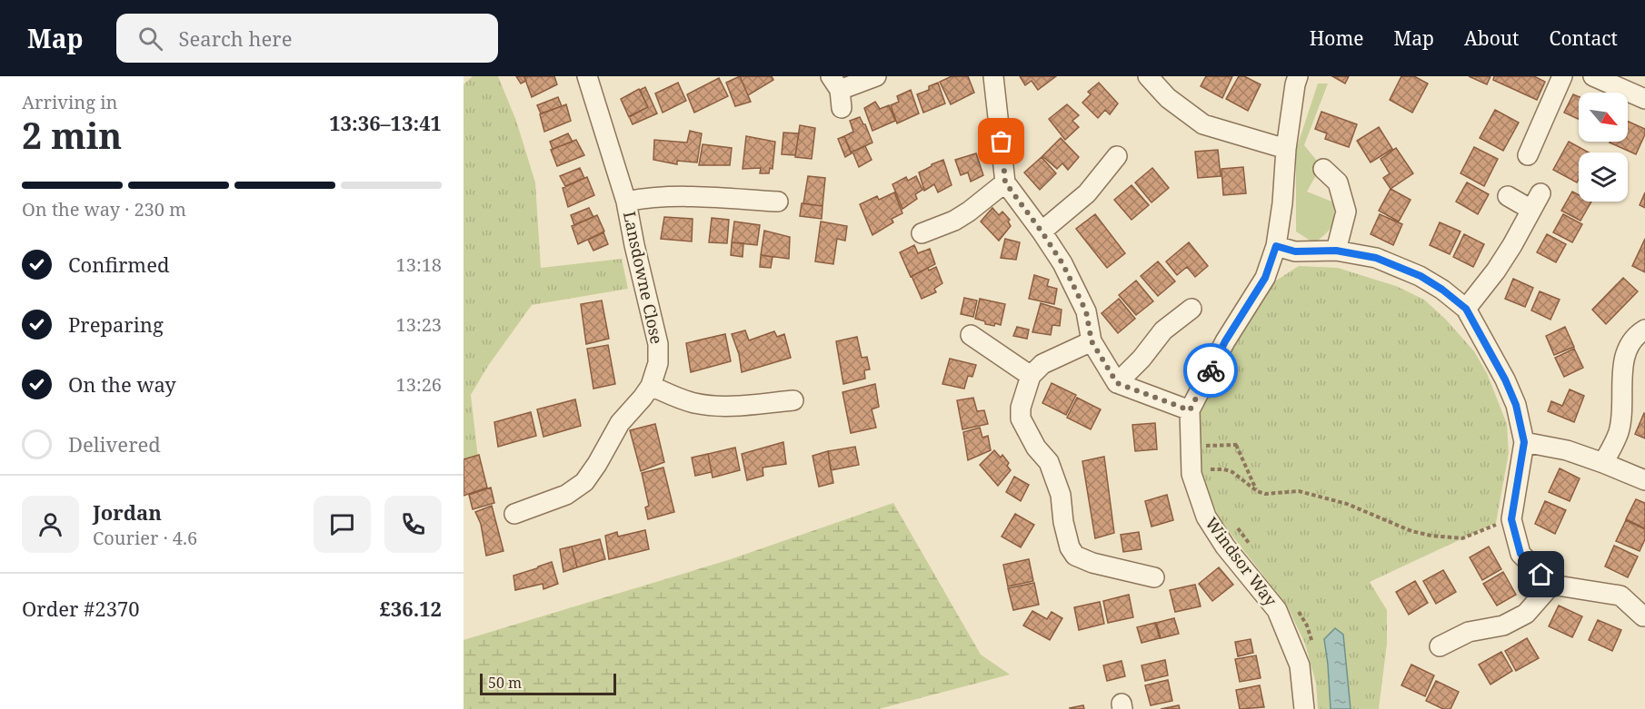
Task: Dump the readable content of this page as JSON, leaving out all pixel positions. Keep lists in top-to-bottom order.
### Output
{
  "streets": {
    "street": ["Lansdowne Close", "Windsor Way"]
  },
  "scale_bar": "50 m",
  "north": "bottom right",
  "page": {
    "header": "Map",
    "search": "Search here",
    "nav": [
      "Home",
      "Map",
      "About",
      "Contact"
    ],
    "heading": ["2 min", "Arriving in", "13:36–13:41"],
    "panel": [
      "Jordan",
      "Courier · 4.6",
      "Order #2370",
      "£36.12"
    ],
    "bar": "On the way · 230 m",
    "list": [
      ["Confirmed", "13:18"],
      ["Preparing", "13:23"],
      ["On the way", "13:26"],
      "Delivered"
    ],
    "scale": "50 m"
  }
}
